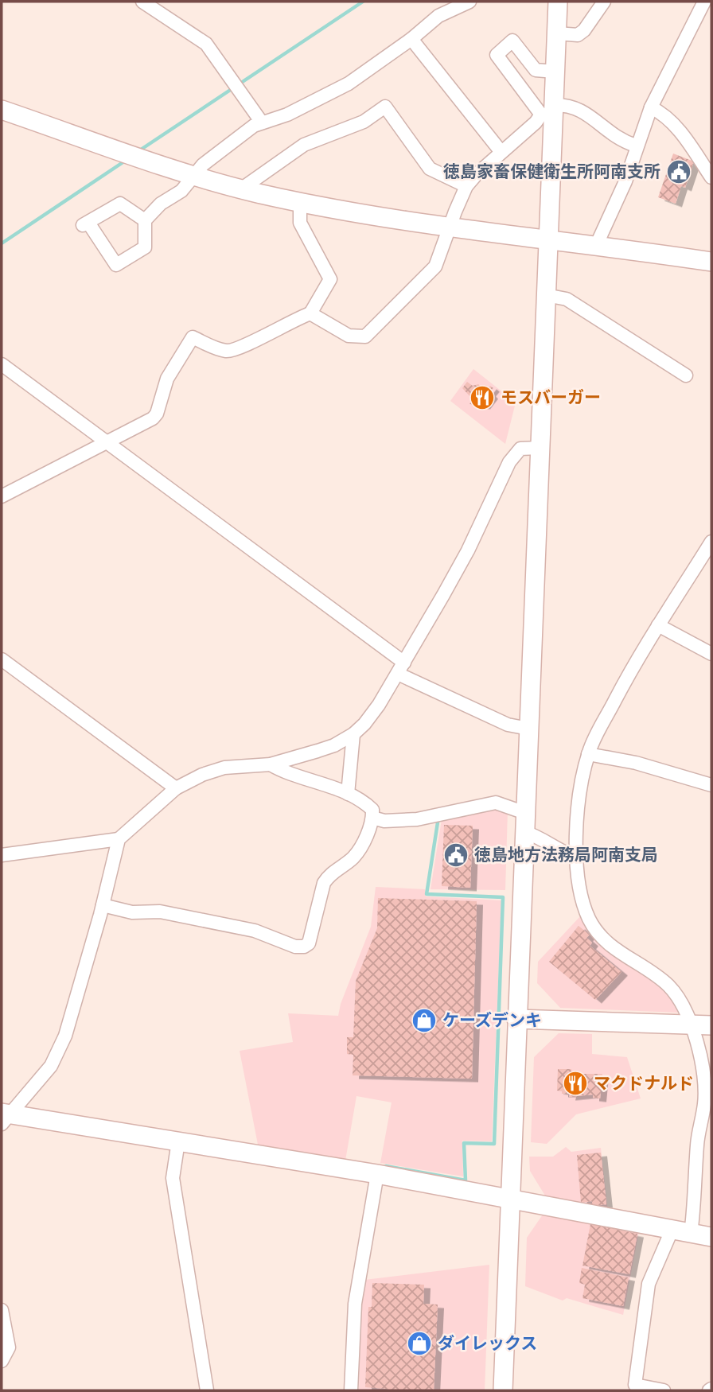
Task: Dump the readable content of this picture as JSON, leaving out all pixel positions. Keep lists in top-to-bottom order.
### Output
{
  "places": {
    "public building": ["徳島家畜保健衛生所阿南支所", "徳島地方法務局阿南支局"],
    "restaurant": ["モスバーガー", "マクドナルド"],
    "shop": ["ケーズデンキ", "ダイレックス"]
  }
}
